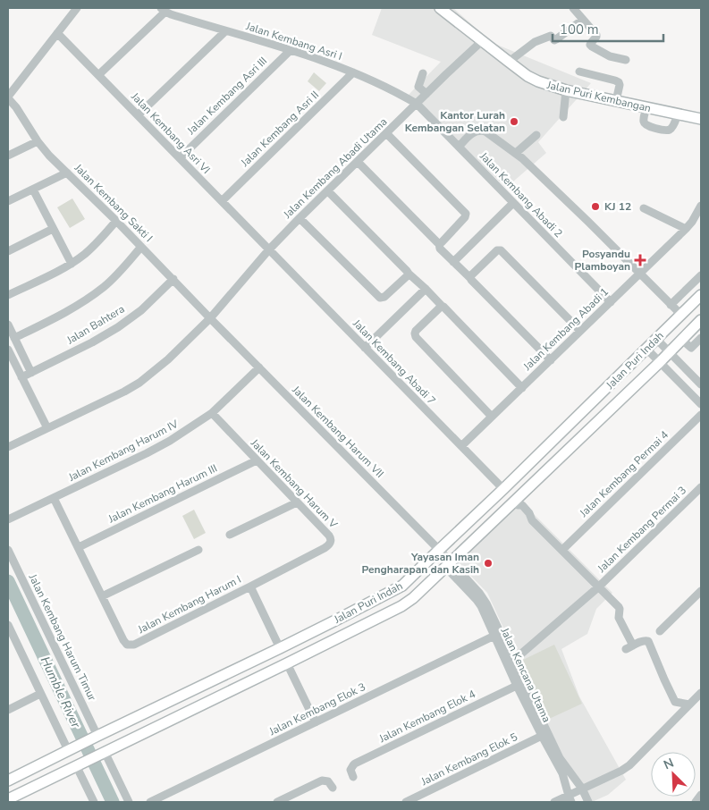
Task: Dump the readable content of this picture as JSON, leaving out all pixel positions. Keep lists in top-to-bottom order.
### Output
{
  "streets": {
    "main road": ["Jalan Puri Kembangan", "Jalan Puri Indah"],
    "street": [
      "Jalan Kembang Asri I",
      "Jalan Kembang Asri III",
      "Jalan Kembang Asri II",
      "Jalan Kembang Asri VI",
      "Jalan Kembang Abadi Utama",
      "Jalan Kembang Abadi 2",
      "Jalan Kembang Sakti I",
      "Jalan Bahtera",
      "Jalan Kembang Abadi 1",
      "Jalan Kembang Abadi 7",
      "Jalan Kembang Harum VII",
      "Jalan Kembang Harum IV",
      "Jalan Kembang Permai 4",
      "Jalan Kembang Harum V",
      "Jalan Kembang Harum III",
      "Jalan Kembang Permai 3",
      "Jalan Kembang Harum I",
      "Jalan Kembang Harum Timur",
      "Jalan Kencana Utama",
      "Jalan Kembang Elok 3",
      "Jalan Kembang Elok 4",
      "Jalan Kembang Elok 5"
    ]
  },
  "crossings": [
    ["Jalan Kembang Asri I", "Jalan Kembang Asri III"],
    ["Jalan Kembang Asri I", "Jalan Kembang Asri II"],
    ["Jalan Kembang Asri I", "Jalan Kembang Abadi Utama"],
    ["Jalan Kembang Asri I", "Jalan Kembang Abadi 2"],
    ["Jalan Kembang Asri III", "Jalan Kembang Asri VI"],
    ["Jalan Puri Kembangan", "Jalan Kembang Abadi Utama"],
    ["Jalan Kembang Asri II", "Jalan Kembang Asri VI"],
    ["Jalan Kembang Asri VI", "Jalan Kembang Abadi Utama"],
    ["Jalan Kembang Asri VI", "Jalan Kembang Abadi 7"],
    ["Jalan Kembang Abadi Utama", "Jalan Kembang Abadi 2"],
    ["Jalan Kembang Abadi Utama", "Jalan Kembang Sakti I"],
    ["Jalan Kembang Abadi Utama", "Jalan Kembang Abadi 7"],
    ["Jalan Kembang Abadi Utama", "Jalan Kembang Harum VII"],
    ["Jalan Kembang Abadi 2", "Jalan Kembang Abadi 1"],
    ["Jalan Kembang Sakti I", "Jalan Bahtera"],
    ["Jalan Kembang Sakti I", "Jalan Kembang Harum VII"],
    ["Jalan Kembang Abadi 1", "Jalan Kembang Abadi 7"],
    ["Jalan Puri Indah", "Jalan Kembang Abadi 7"],
    ["Jalan Puri Indah", "Jalan Kembang Harum VII"],
    ["Jalan Puri Indah", "Jalan Kembang Harum I"],
    ["Jalan Puri Indah", "Jalan Kembang Harum Timur"],
    ["Jalan Kembang Harum VII", "Jalan Kembang Harum IV"],
    ["Jalan Kembang Harum VII", "Jalan Kencana Utama"],
    ["Jalan Kembang Harum IV", "Jalan Kembang Harum V"],
    ["Jalan Kembang Harum IV", "Jalan Kembang Harum I"],
    ["Jalan Kembang Harum V", "Jalan Kembang Harum III"],
    ["Jalan Kembang Harum V", "Jalan Kembang Harum I"],
    ["Jalan Kembang Harum III", "Jalan Kembang Harum I"],
    ["Jalan Kencana Utama", "Jalan Kembang Elok 3"],
    ["Jalan Kencana Utama", "Jalan Kembang Elok 4"],
    ["Jalan Kencana Utama", "Jalan Kembang Elok 5"]
  ],
  "water": ["Humble River"],
  "places": {
    "other": ["Kantor Lurah Kembangan Selatan", "KJ 12", "Yayasan Iman Pengharapan dan Kasih"],
    "health": ["Posyandu Plamboyan"]
  },
  "scale_bar": "100 m",
  "north": "top left"
}
